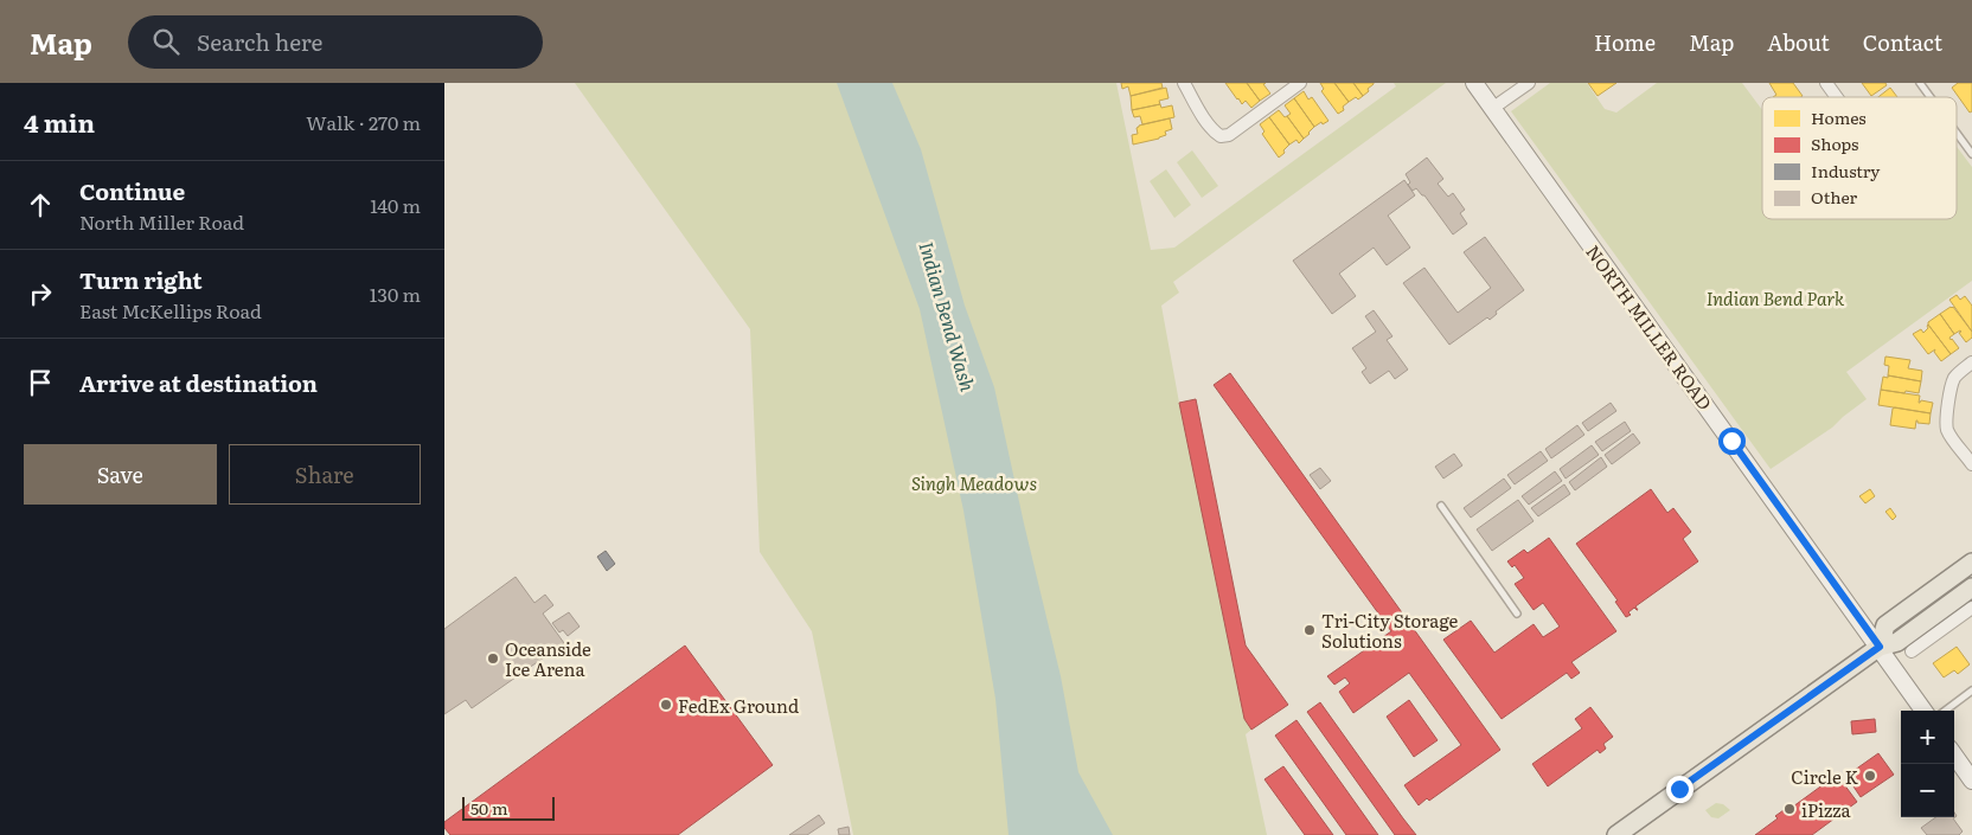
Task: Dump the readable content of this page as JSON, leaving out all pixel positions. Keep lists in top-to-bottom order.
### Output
{
  "streets": {
    "street": ["NORTH MILLER ROAD"]
  },
  "water": ["Indian Bend Wash"],
  "parks": ["Indian Bend Park", "Singh Meadows"],
  "places": [
    "Tri-City Storage Solutions",
    "Oceanside Ice Arena",
    "FedEx Ground",
    "Circle K",
    "iPizza"
  ],
  "legend": [
    "Homes",
    "Shops",
    "Industry",
    "Other"
  ],
  "scale_bar": "50 m",
  "page": {
    "header": "Map",
    "search": "Search here",
    "nav": [
      "Home",
      "Map",
      "About",
      "Contact"
    ],
    "heading": ["4 min", "Walk · 270 m"],
    "list": [
      ["Continue", "North Miller Road", "140 m"],
      ["Turn right", "East McKellips Road", "130 m"],
      "Arrive at destination"
    ],
    "buttons": ["Save", "Share"],
    "map_buttons": ["+", "−"],
    "scale": "50 m"
  }
}
